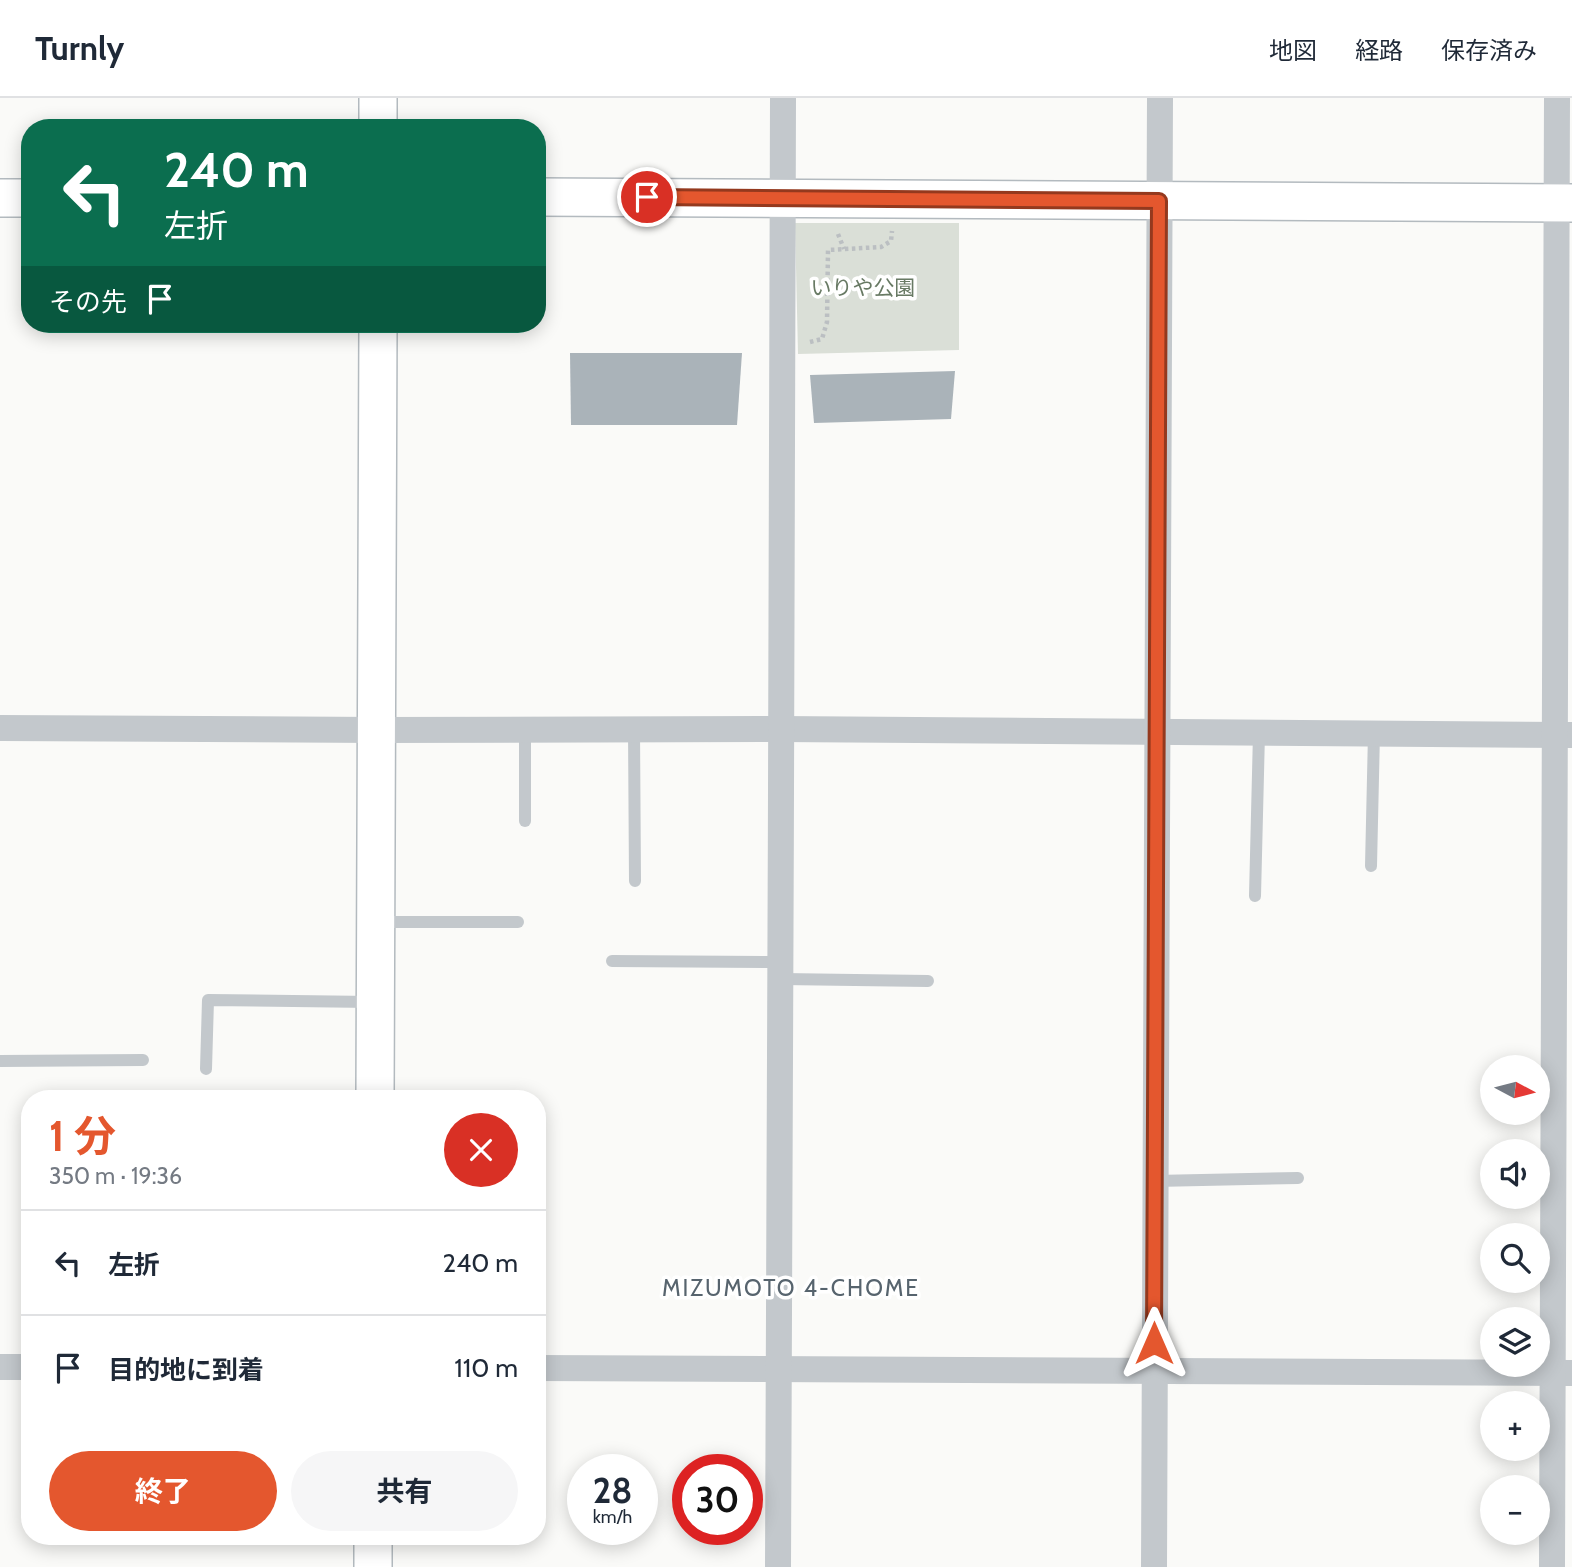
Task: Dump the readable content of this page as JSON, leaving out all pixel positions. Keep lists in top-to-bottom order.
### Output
{
  "districts": ["MIZUMOTO 4-CHOME"],
  "parks": ["いりや公園"],
  "north": "right",
  "page": {
    "header": "Turnly",
    "nav": ["地図", "経路", "保存済み"],
    "turn": ["240 m", "左折"],
    "then": "その先",
    "map_buttons": ["+", "−"],
    "heading": ["1 分", "350 m · 19:36"],
    "list": [
      {
        "name": "左折",
        "value": "240 m"
      },
      {
        "name": "目的地に到着",
        "value": "110 m"
      }
    ],
    "buttons": ["終了", "共有"],
    "speed": "28 km/h",
    "limit": "30"
  }
}
